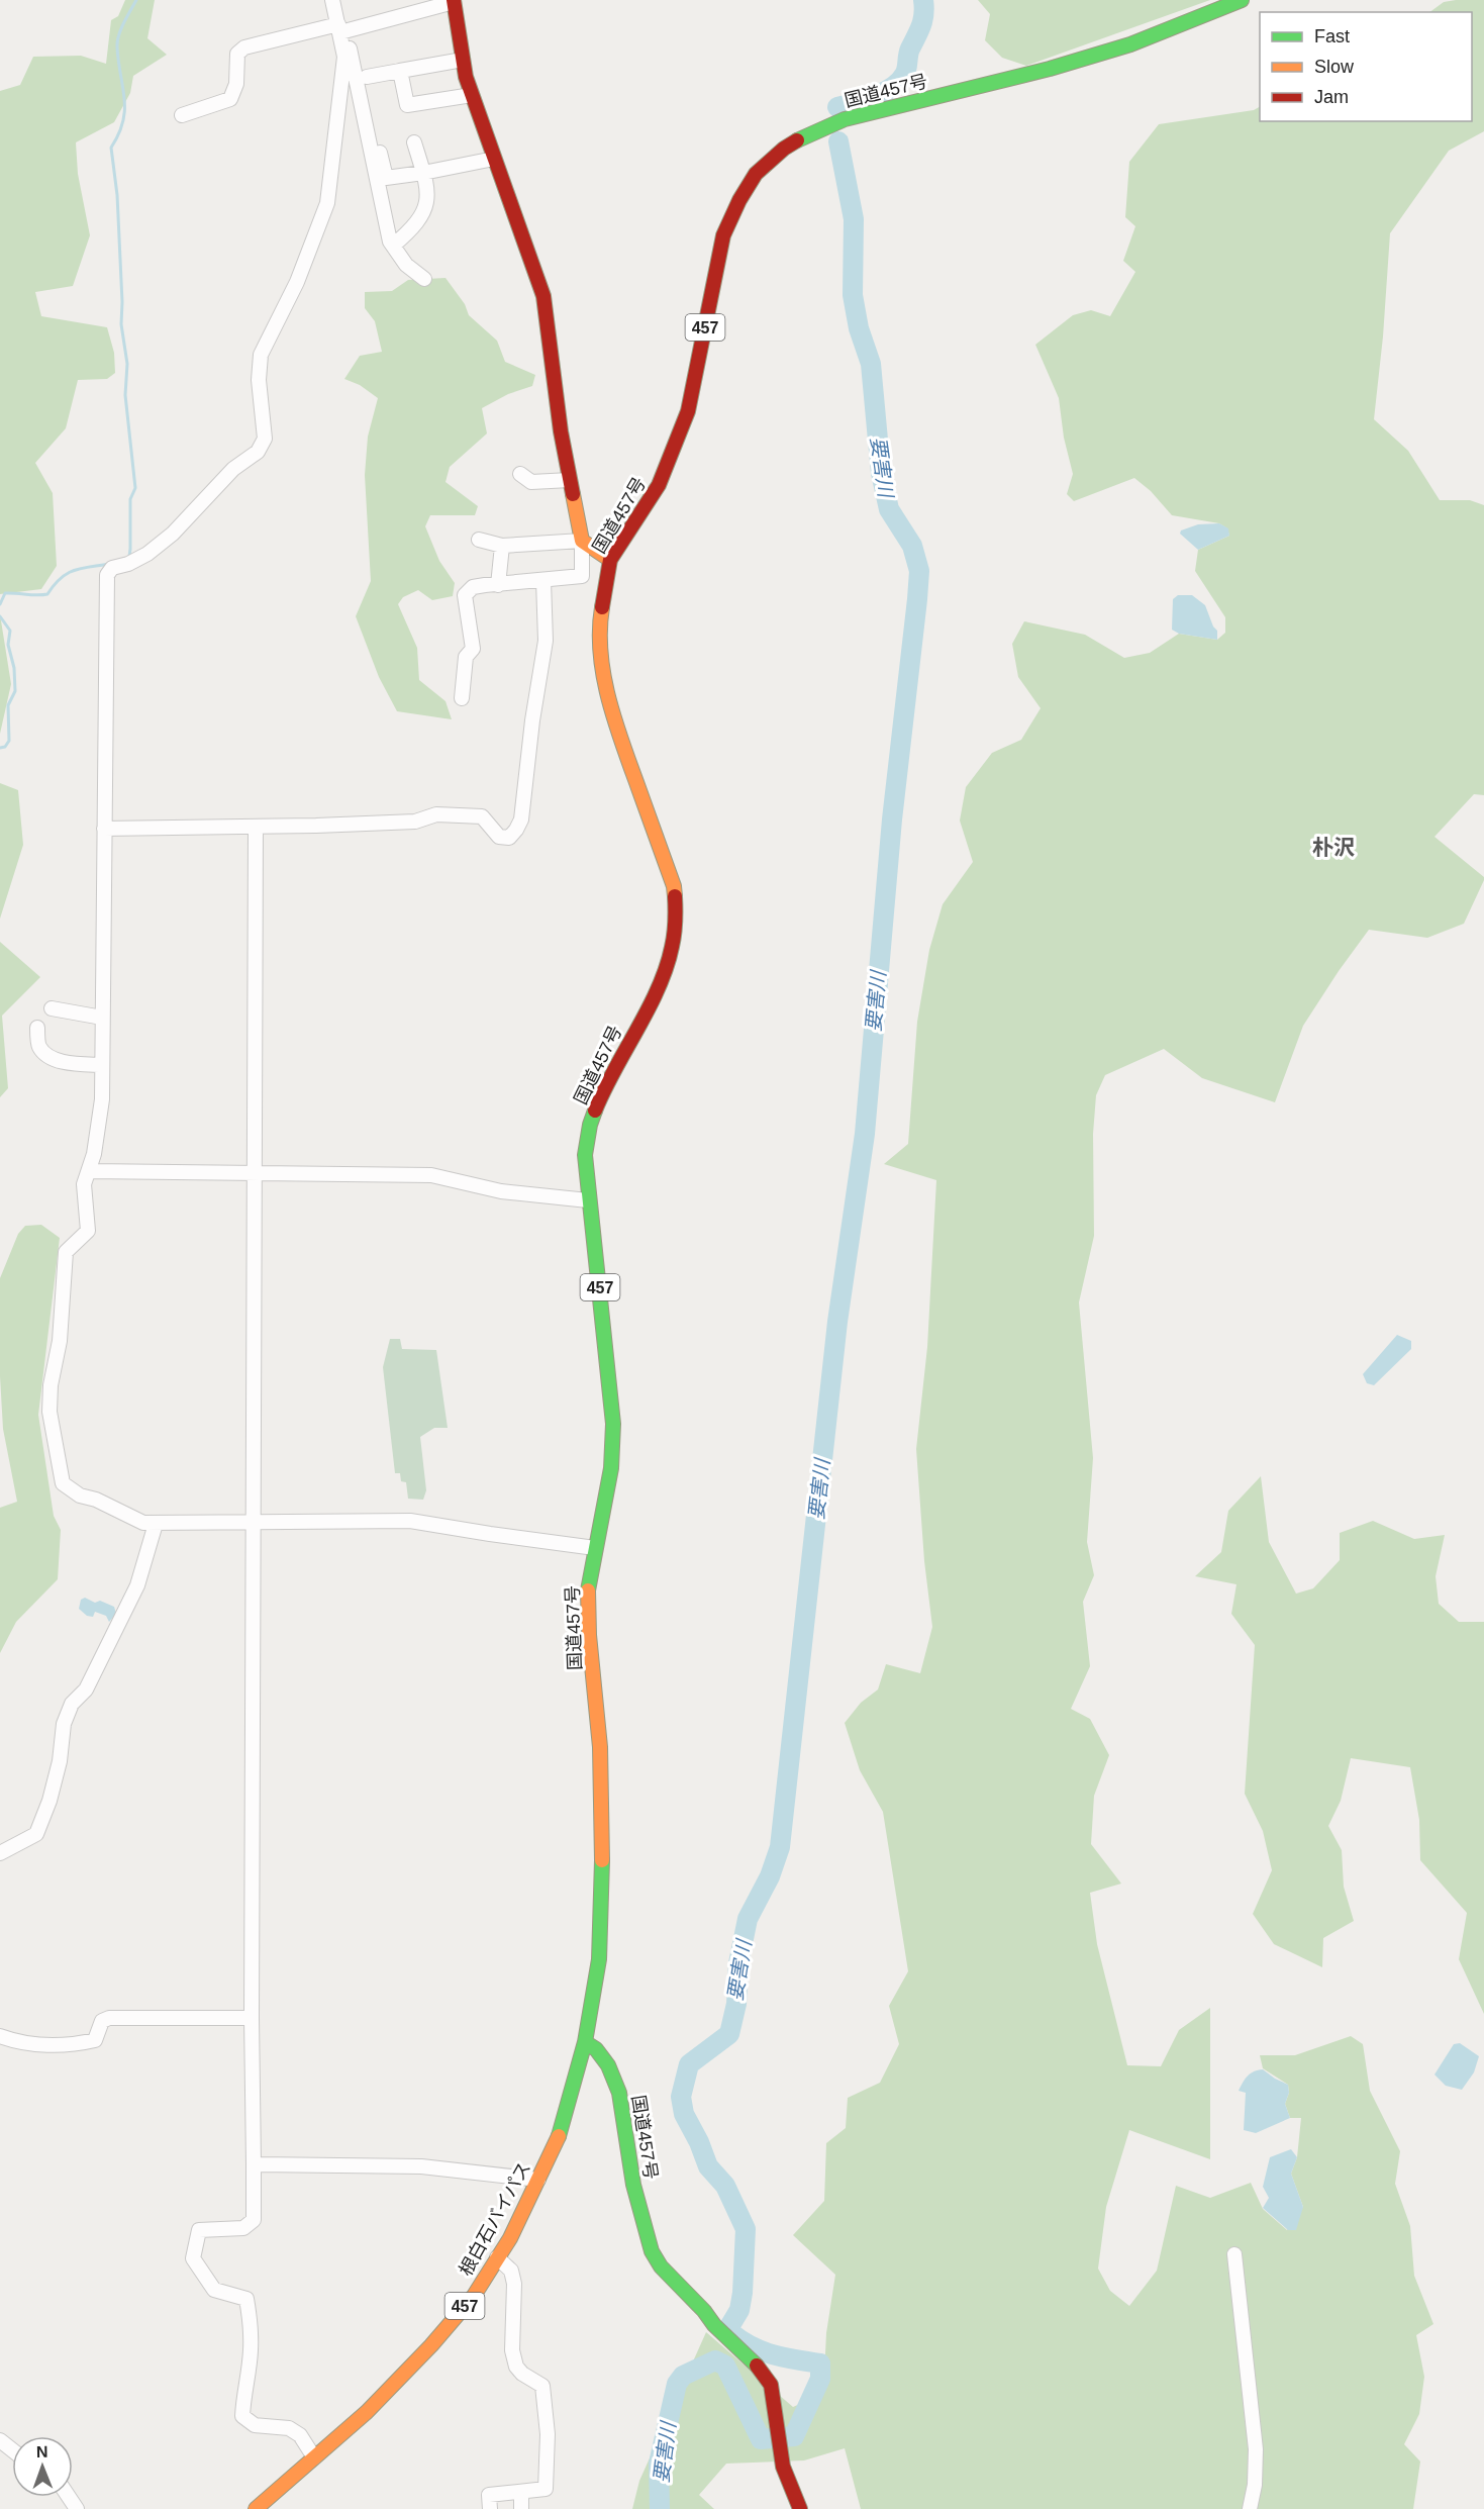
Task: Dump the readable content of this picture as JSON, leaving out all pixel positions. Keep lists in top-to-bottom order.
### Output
{
  "streets": {
    "main road": ["国道457号", "457", "根白石バイパス"]
  },
  "crossings": [
    ["国道457号", "根白石バイパス"]
  ],
  "districts": ["朴沢"],
  "water": ["要害川"],
  "legend": ["Fast", "Slow", "Jam"],
  "north": "top"
}
